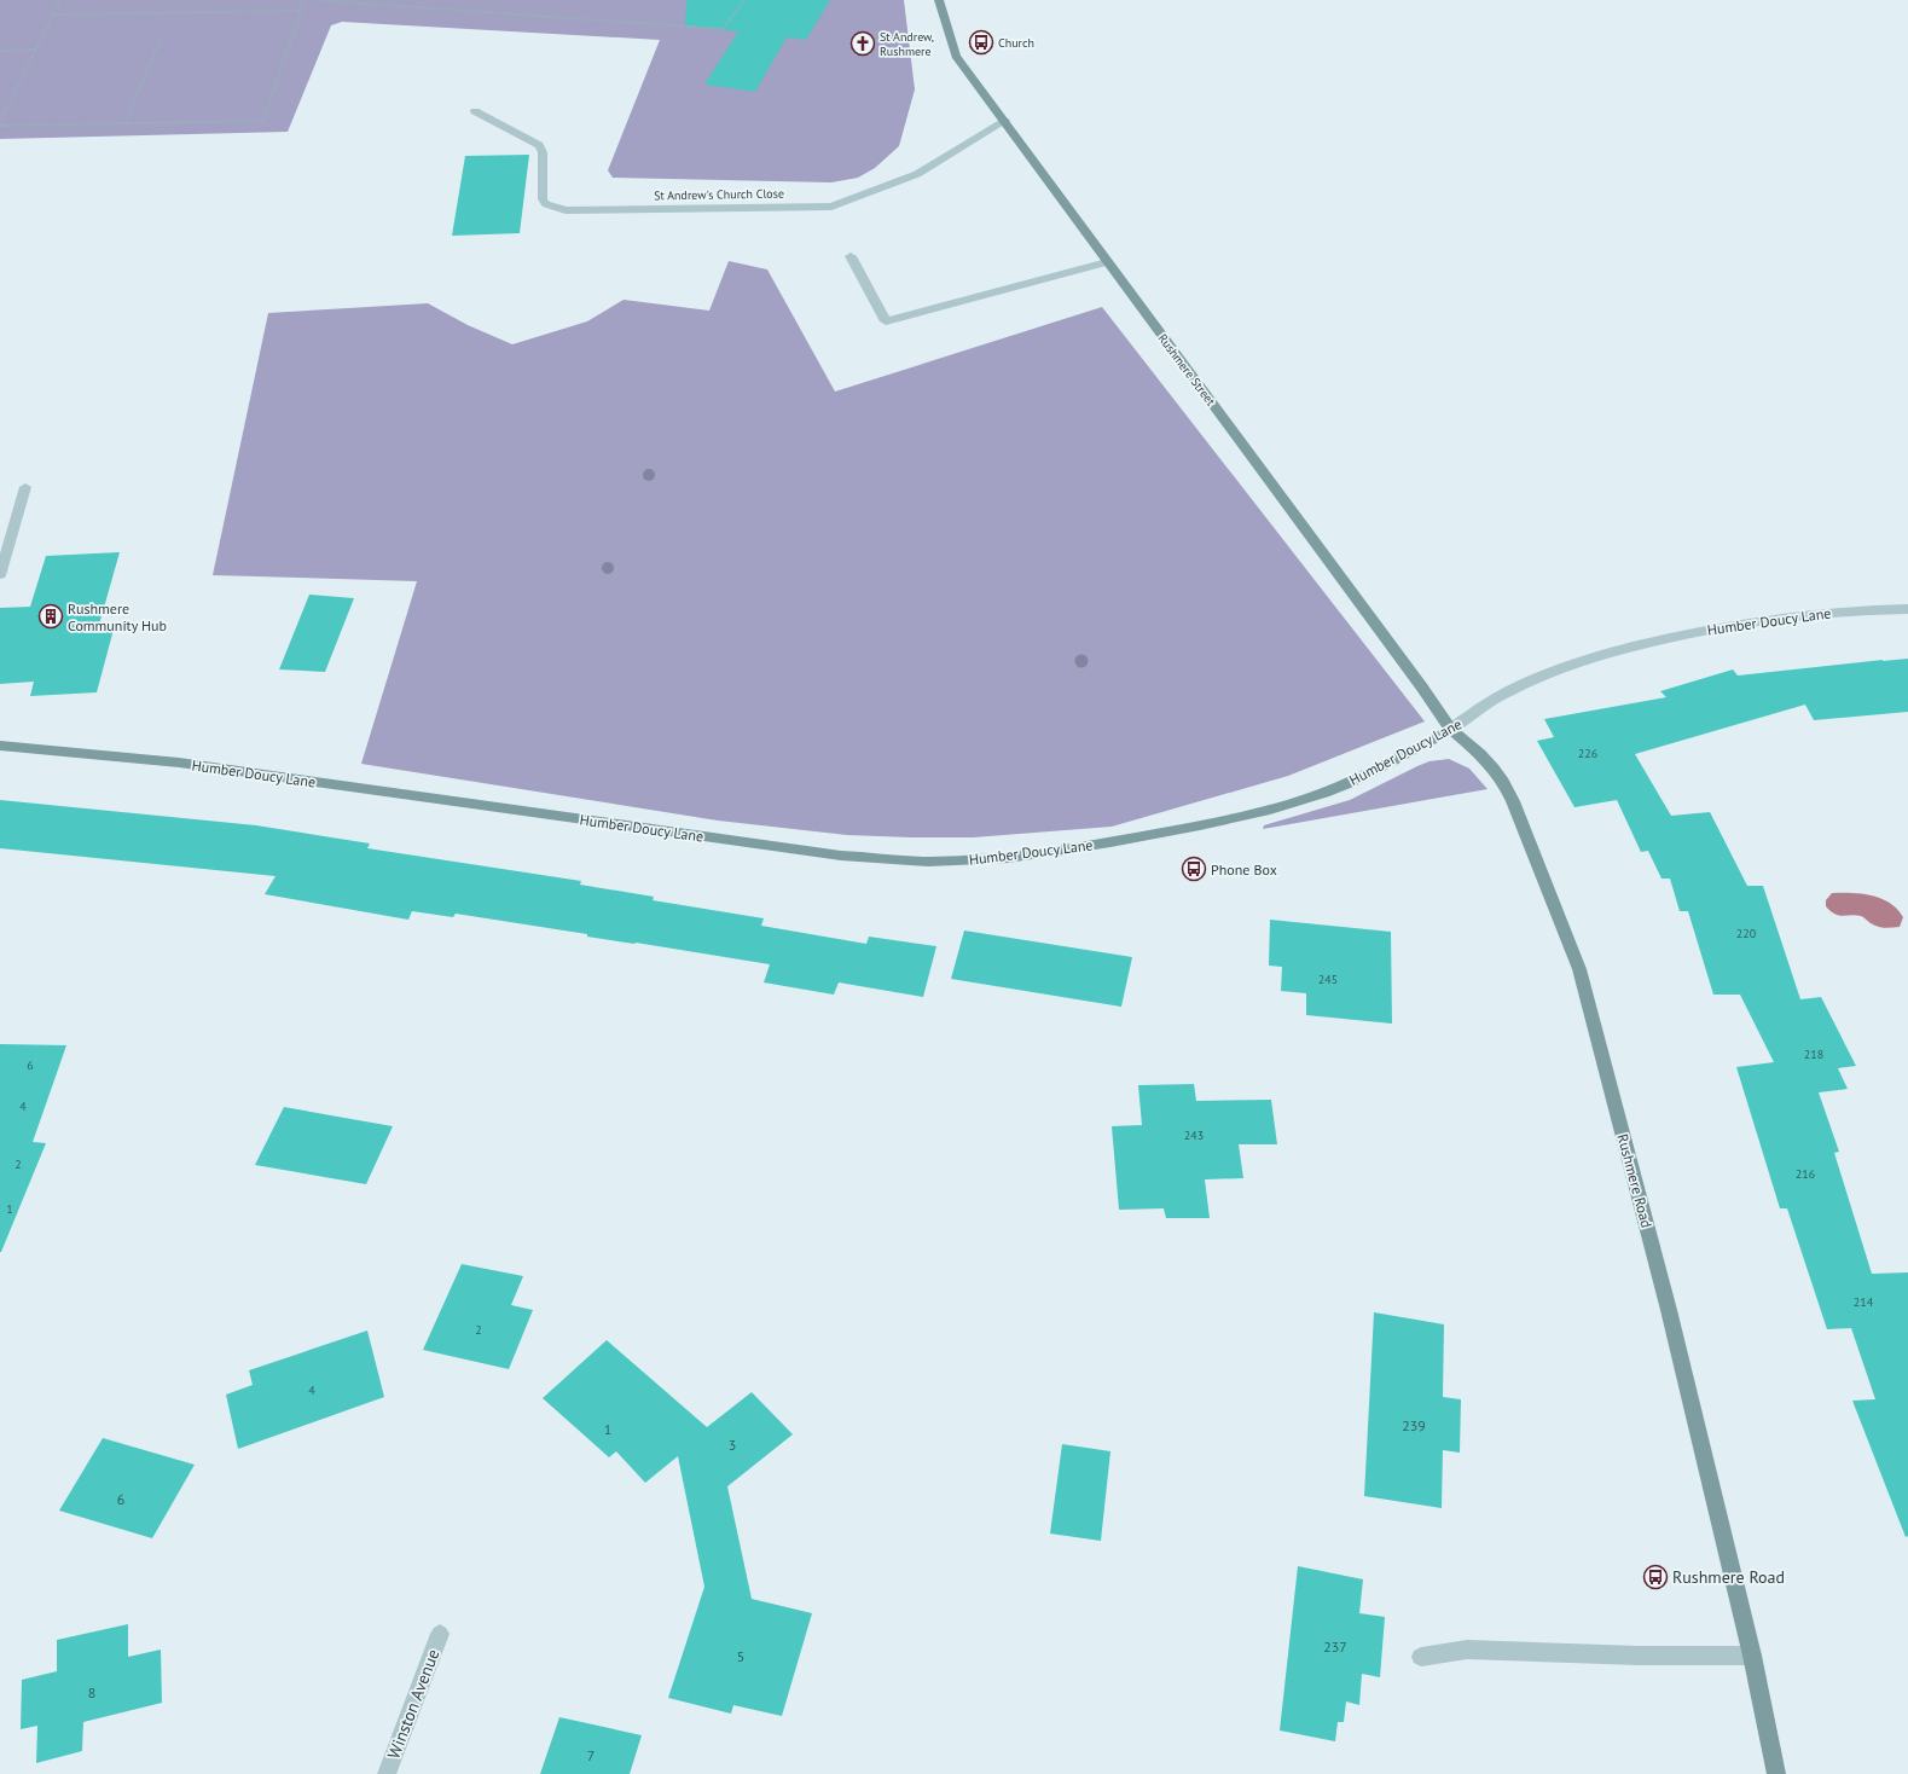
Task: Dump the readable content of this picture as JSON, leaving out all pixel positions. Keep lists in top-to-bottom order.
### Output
{
  "streets": {
    "street": [
      "St Andrew's Church Close",
      "Rushmere Street",
      "Humber Doucy Lane",
      "Rushmere Road",
      "Winston Avenue"
    ]
  },
  "crossings": [
    ["St Andrew's Church Close", "Rushmere Street"],
    ["Rushmere Street", "Humber Doucy Lane"],
    ["Rushmere Street", "Rushmere Road"],
    ["Humber Doucy Lane", "Rushmere Road"]
  ],
  "places": {
    "bus stop": ["Church", "Phone Box", "Rushmere Road"],
    "church": ["St Andrew, Rushmere"],
    "building": ["Rushmere Community Hub"]
  },
  "house_numbers": [
    "226",
    "220",
    "245",
    "218",
    "6",
    "4",
    "243",
    "2",
    "216",
    "1",
    "214",
    "2",
    "4",
    "239",
    "1",
    "3",
    "6",
    "237",
    "5",
    "8",
    "7"
  ]
}
